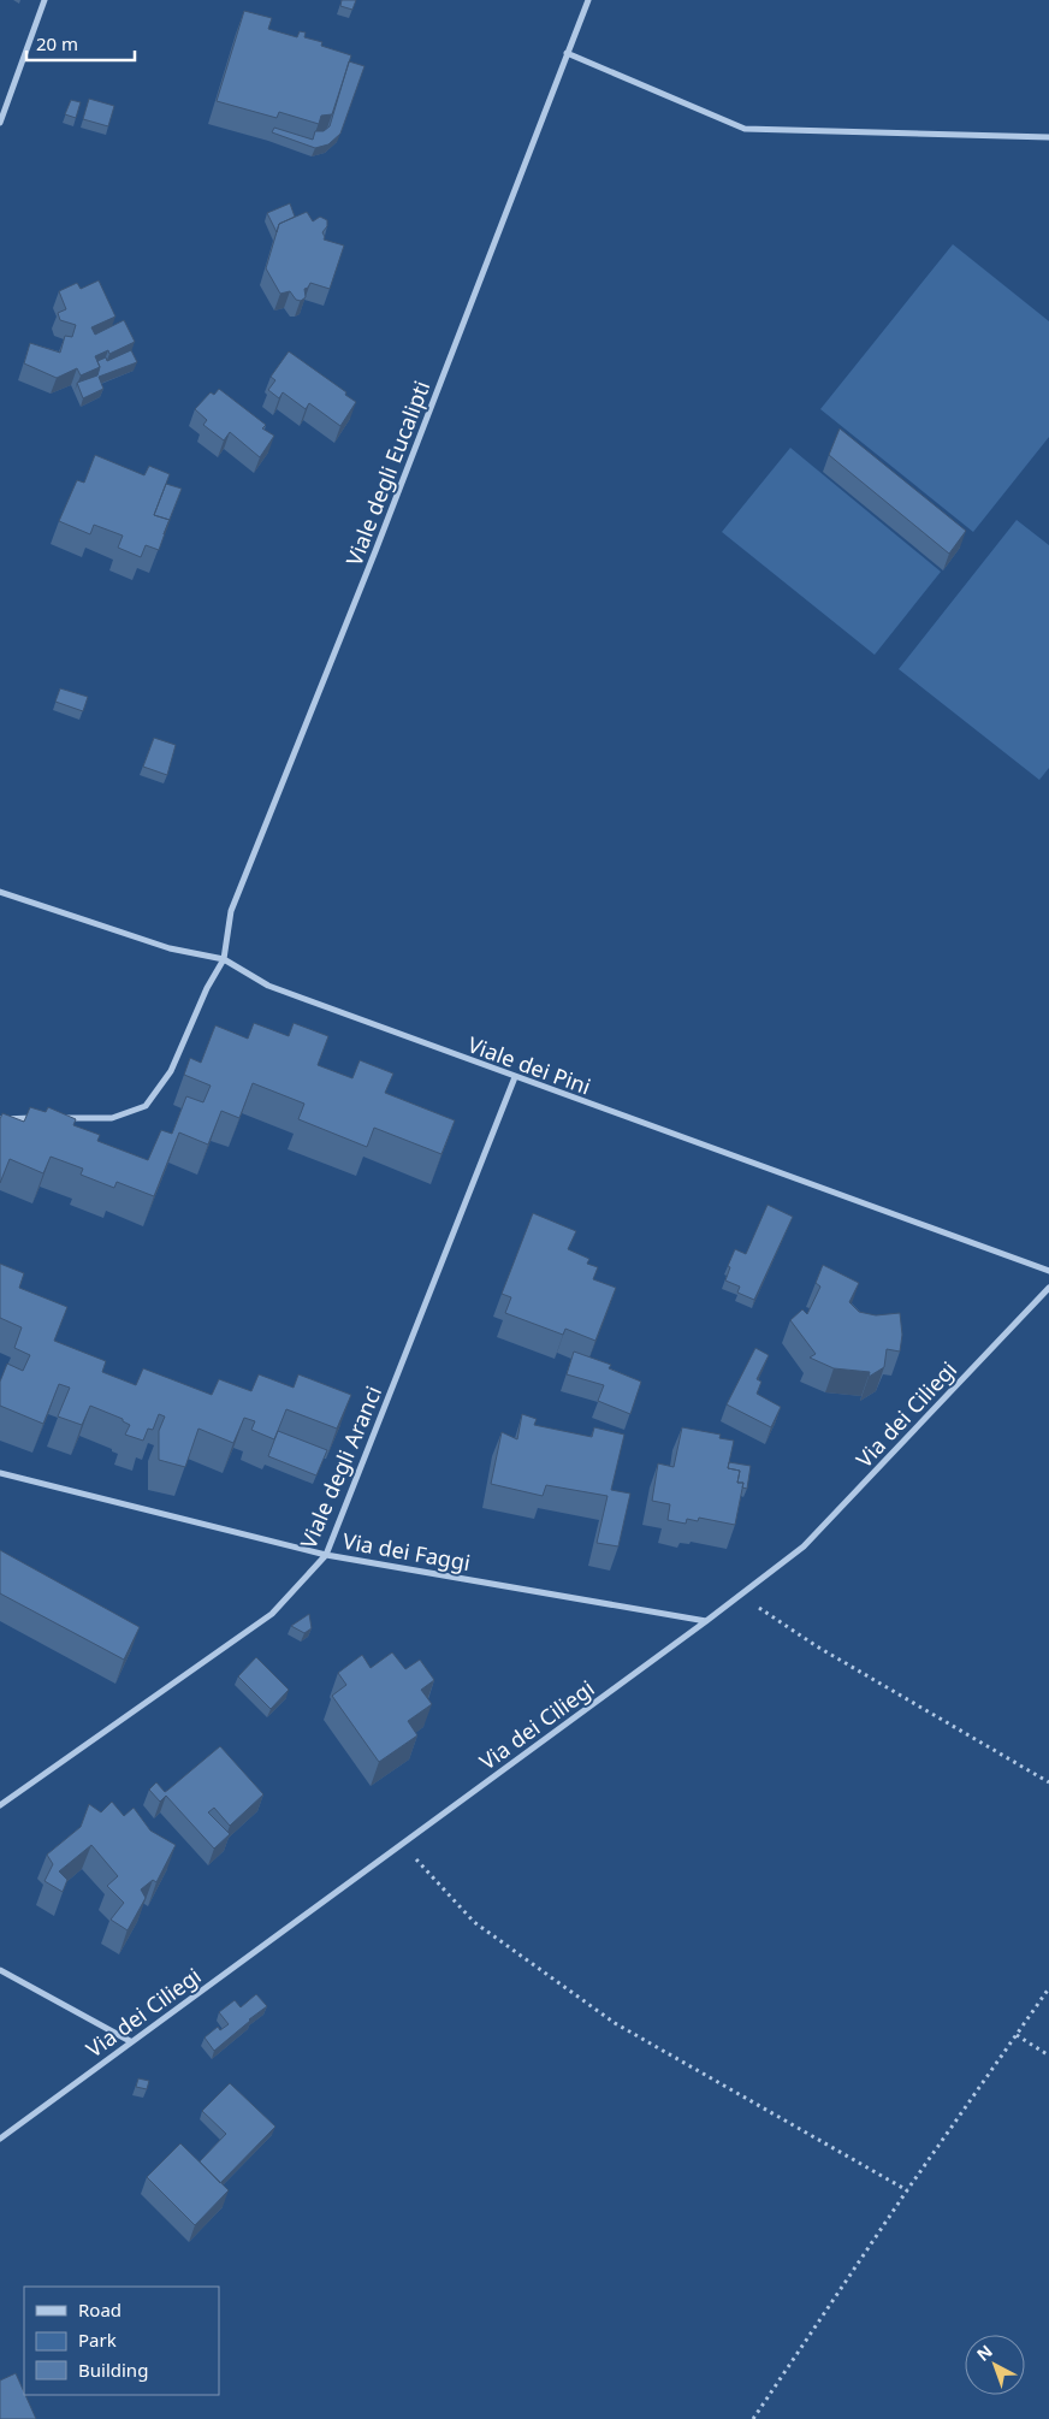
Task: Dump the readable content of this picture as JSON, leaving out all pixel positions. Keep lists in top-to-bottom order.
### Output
{
  "streets": {
    "street": [
      "Viale degli Eucalipti",
      "Viale dei Pini",
      "Via dei Ciliegi",
      "Viale degli Aranci",
      "Via dei Faggi"
    ]
  },
  "crossings": [
    ["Viale degli Eucalipti", "Viale dei Pini"],
    ["Viale dei Pini", "Viale degli Aranci"],
    ["Via dei Ciliegi", "Via dei Faggi"],
    ["Viale degli Aranci", "Via dei Faggi"]
  ],
  "legend": ["Road", "Park", "Building"],
  "scale_bar": "20 m",
  "north": "top left"
}
